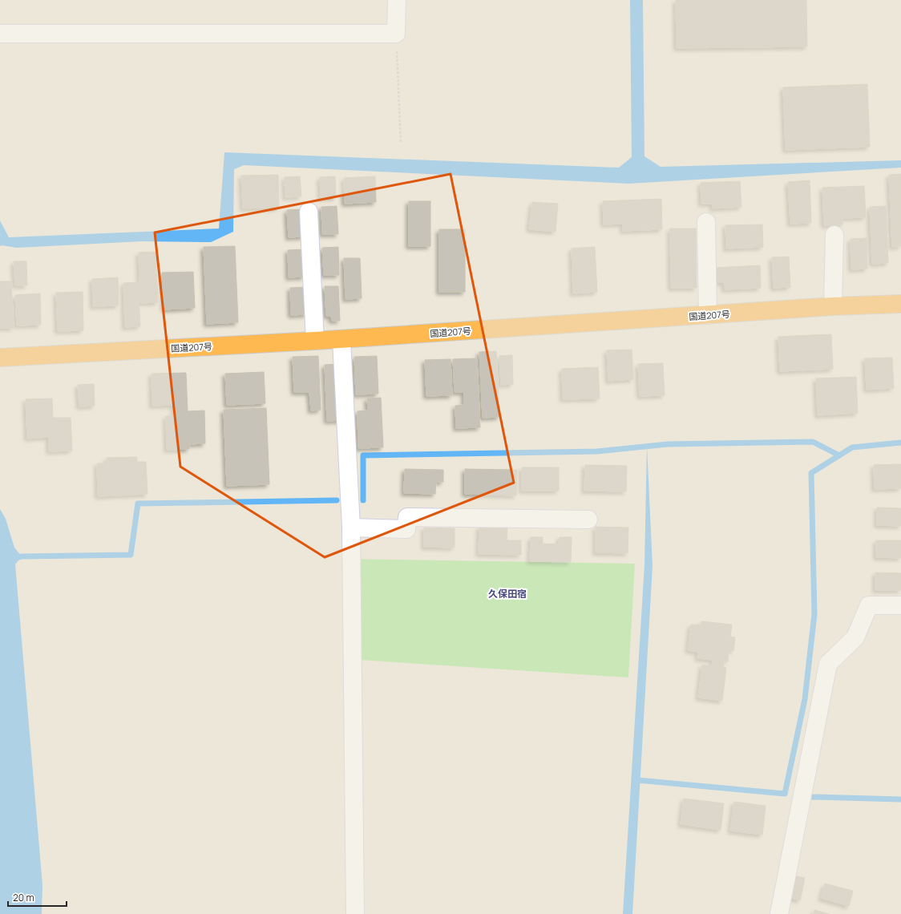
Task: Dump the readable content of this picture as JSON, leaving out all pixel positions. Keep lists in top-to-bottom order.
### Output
{
  "streets": {
    "highway": ["国道207号"]
  },
  "districts": ["久保田宿"],
  "scale_bar": "20 m"
}
